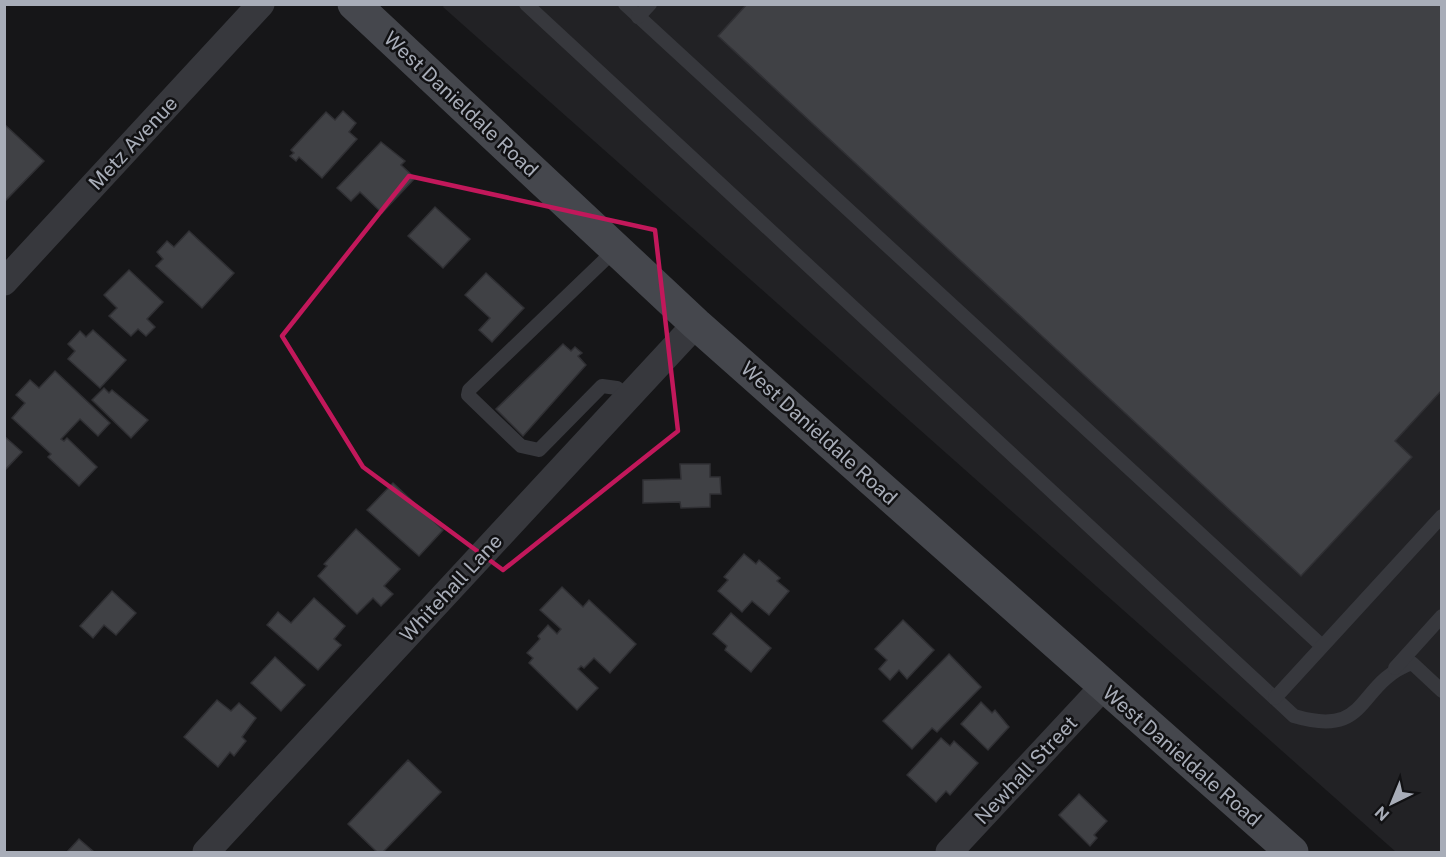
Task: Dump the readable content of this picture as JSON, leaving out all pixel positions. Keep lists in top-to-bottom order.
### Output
{
  "streets": {
    "street": [
      "West Danieldale Road",
      "Metz Avenue",
      "Whitehall Lane",
      "Newhall Street"
    ]
  },
  "crossings": [
    ["West Danieldale Road", "Whitehall Lane"],
    ["West Danieldale Road", "Newhall Street"]
  ],
  "north": "bottom left"
}
